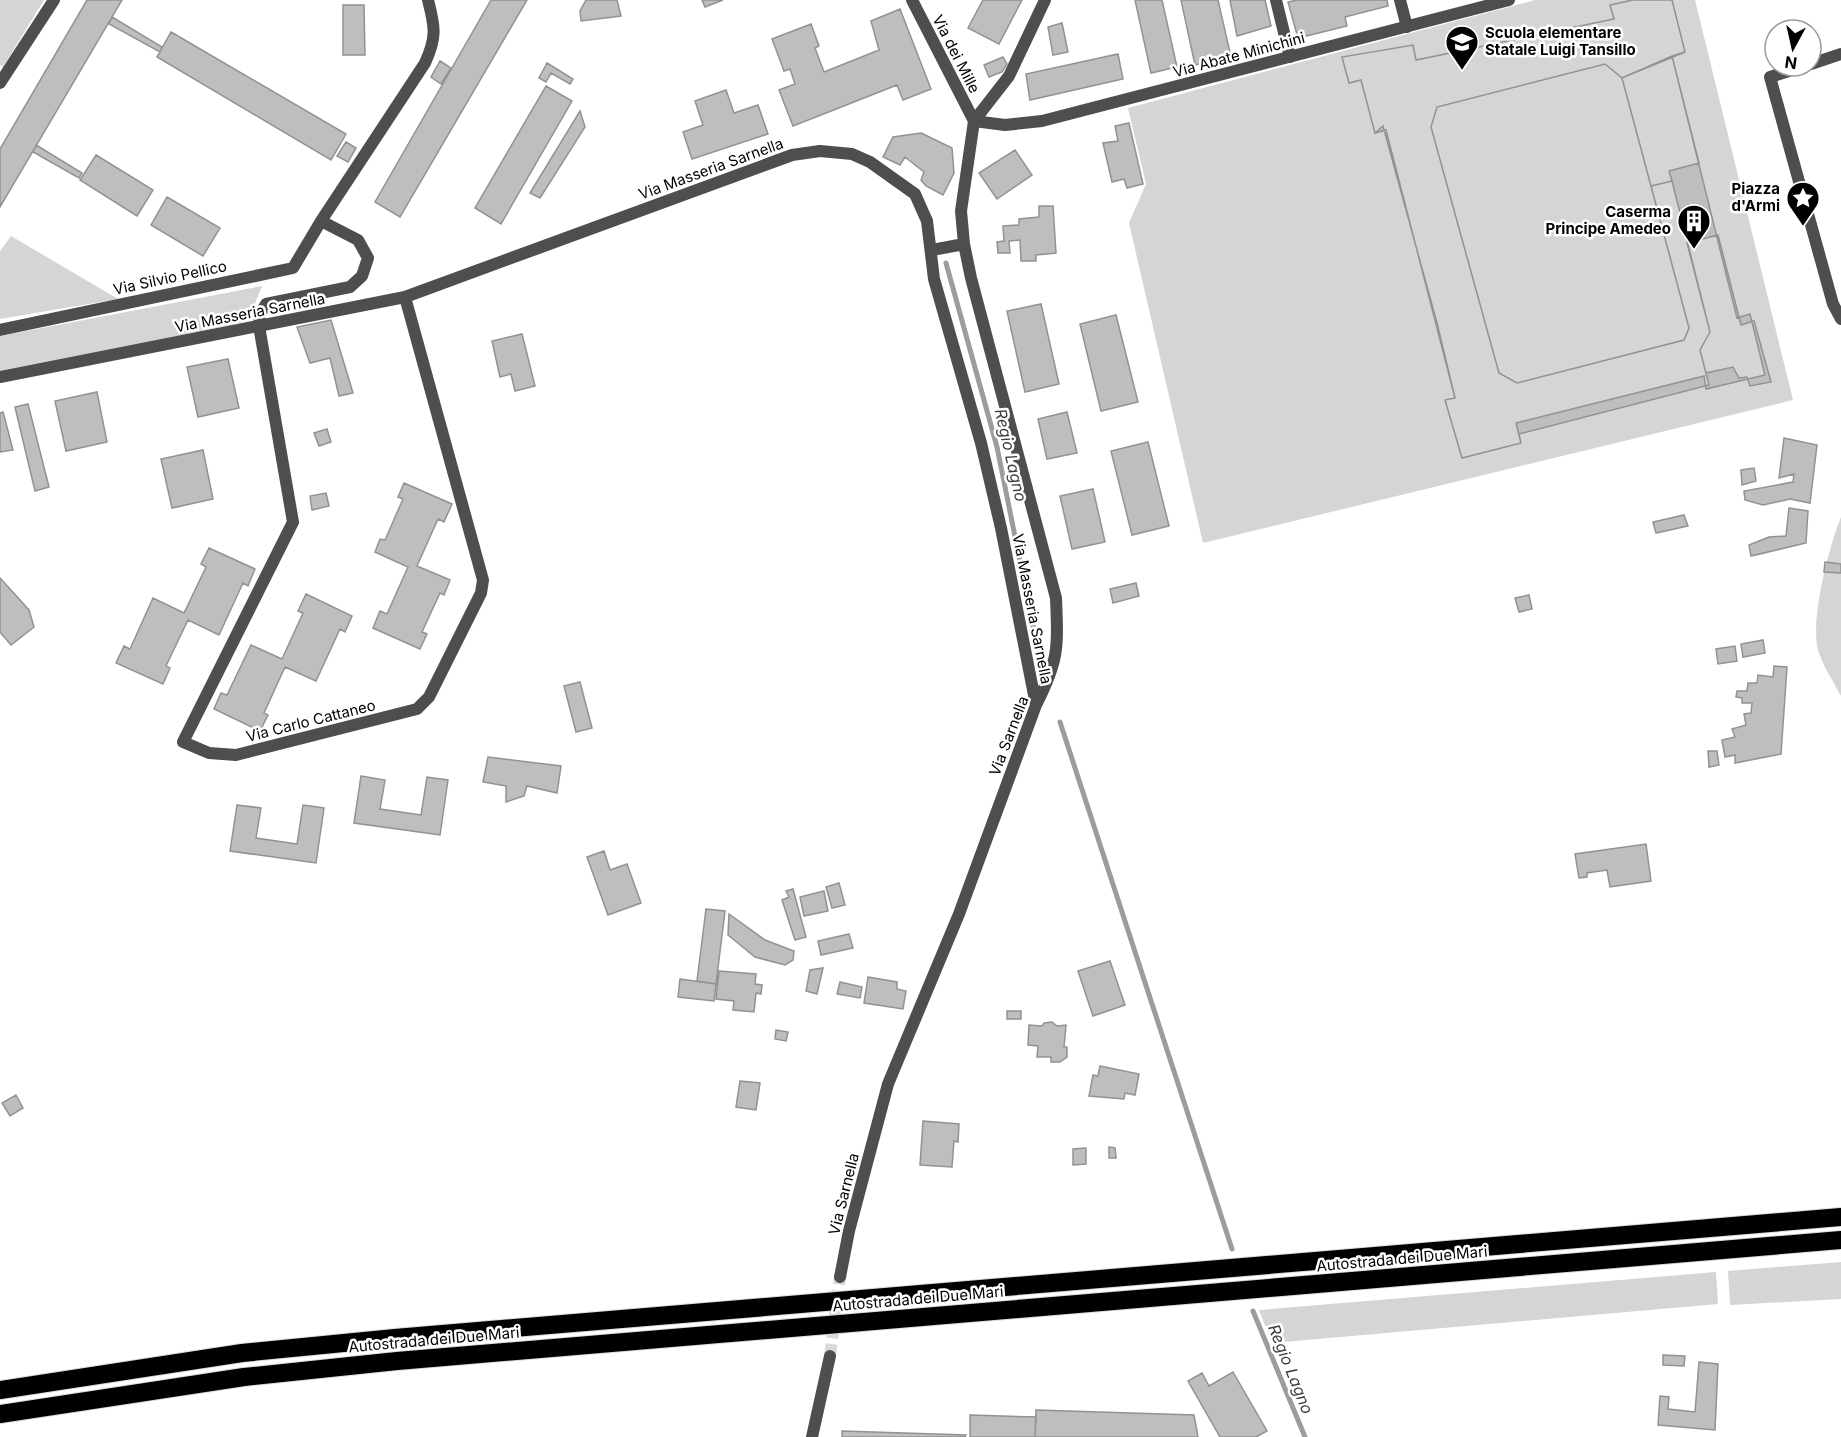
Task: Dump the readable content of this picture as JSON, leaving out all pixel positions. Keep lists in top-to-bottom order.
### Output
{
  "streets": {
    "highway": ["Autostrada dei Due Mari"],
    "street": [
      "Via dei Mille",
      "Via Abate Minichini",
      "Via Masseria Sarnella",
      "Via Silvio Pellico",
      "Via Carlo Cattaneo",
      "Via Sarnella"
    ]
  },
  "crossings": [
    ["Via dei Mille", "Via Abate Minichini"],
    ["Via dei Mille", "Via Sarnella"],
    ["Via Abate Minichini", "Via Sarnella"],
    ["Via Masseria Sarnella", "Via Carlo Cattaneo"],
    ["Via Masseria Sarnella", "Via Sarnella"]
  ],
  "water": ["Regio Lagno"],
  "places": {
    "school or university": ["Scuola elementare Statale Luigi Tansillo"],
    "place": ["Piazza d'Armi"],
    "building": ["Caserma Principe Amedeo"]
  },
  "north": "bottom"
}
